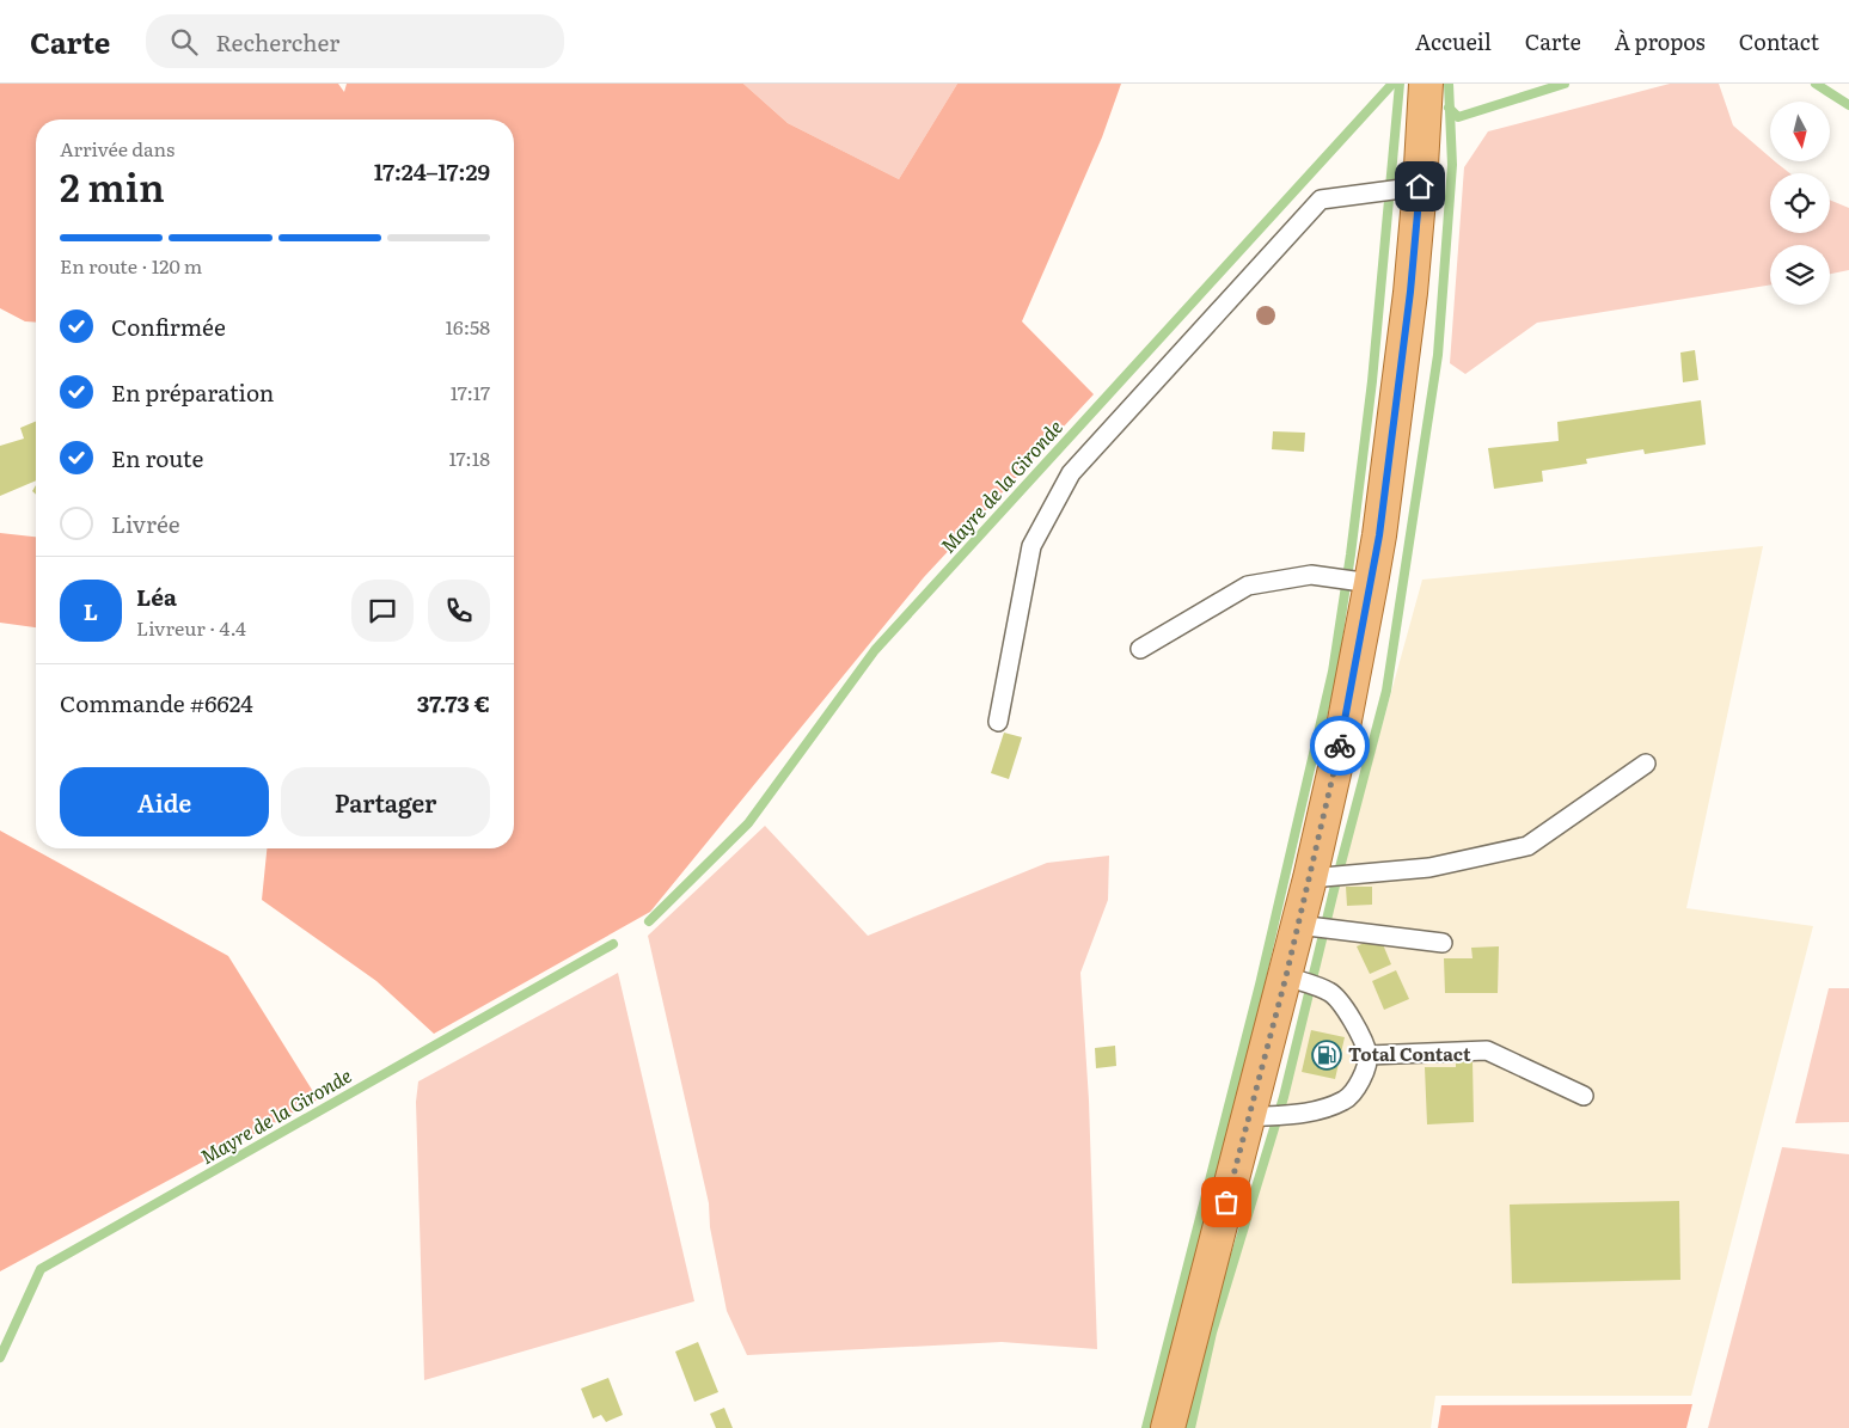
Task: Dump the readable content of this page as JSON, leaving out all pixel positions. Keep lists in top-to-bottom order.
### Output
{
  "water": ["Mayre de la Gironde"],
  "places": {
    "fuel station": ["Total Contact"]
  },
  "north": "bottom",
  "page": {
    "header": "Carte",
    "search": "Rechercher",
    "nav": [
      "Accueil",
      "Carte",
      "À propos",
      "Contact"
    ],
    "heading": ["2 min", "Arrivée dans", "17:24–17:29"],
    "panel": [
      "Léa",
      "Livreur · 4.4",
      "Commande #6624",
      "37.73 €"
    ],
    "bar": "En route · 120 m",
    "list": [
      ["Confirmée", "16:58"],
      ["En préparation", "17:17"],
      ["En route", "17:18"],
      "Livrée"
    ],
    "round": "L",
    "buttons": ["Aide", "Partager"]
  }
}
